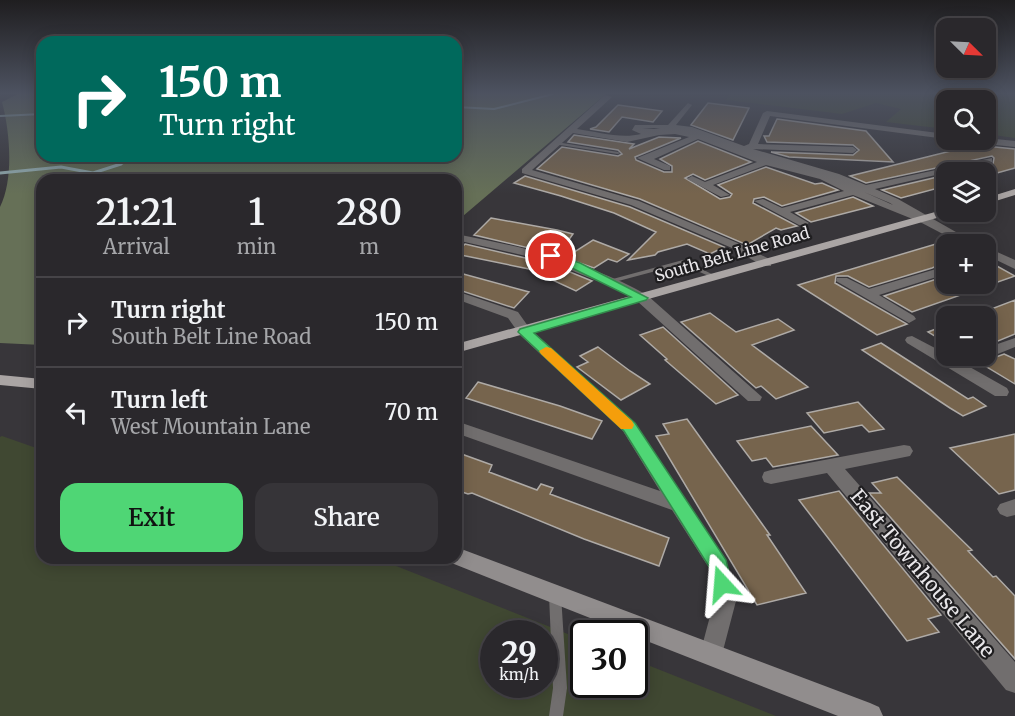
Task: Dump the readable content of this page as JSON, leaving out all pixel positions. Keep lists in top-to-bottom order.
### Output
{
  "streets": {
    "main road": ["South Belt Line Road"],
    "street": ["East Townhouse Lane"]
  },
  "north": "bottom right",
  "page": {
    "map_buttons": ["+", "−"],
    "turn": ["150 m", "Turn right"],
    "eta": [
      "21:21",
      "Arrival",
      "1",
      "min",
      "280",
      "m"
    ],
    "list": [
      {
        "name": "Turn right",
        "note": "South Belt Line Road",
        "value": "150 m"
      },
      {
        "name": "Turn left",
        "note": "West Mountain Lane",
        "value": "70 m"
      }
    ],
    "buttons": ["Exit", "Share"],
    "speed": "29 km/h",
    "limit": "30"
  }
}
